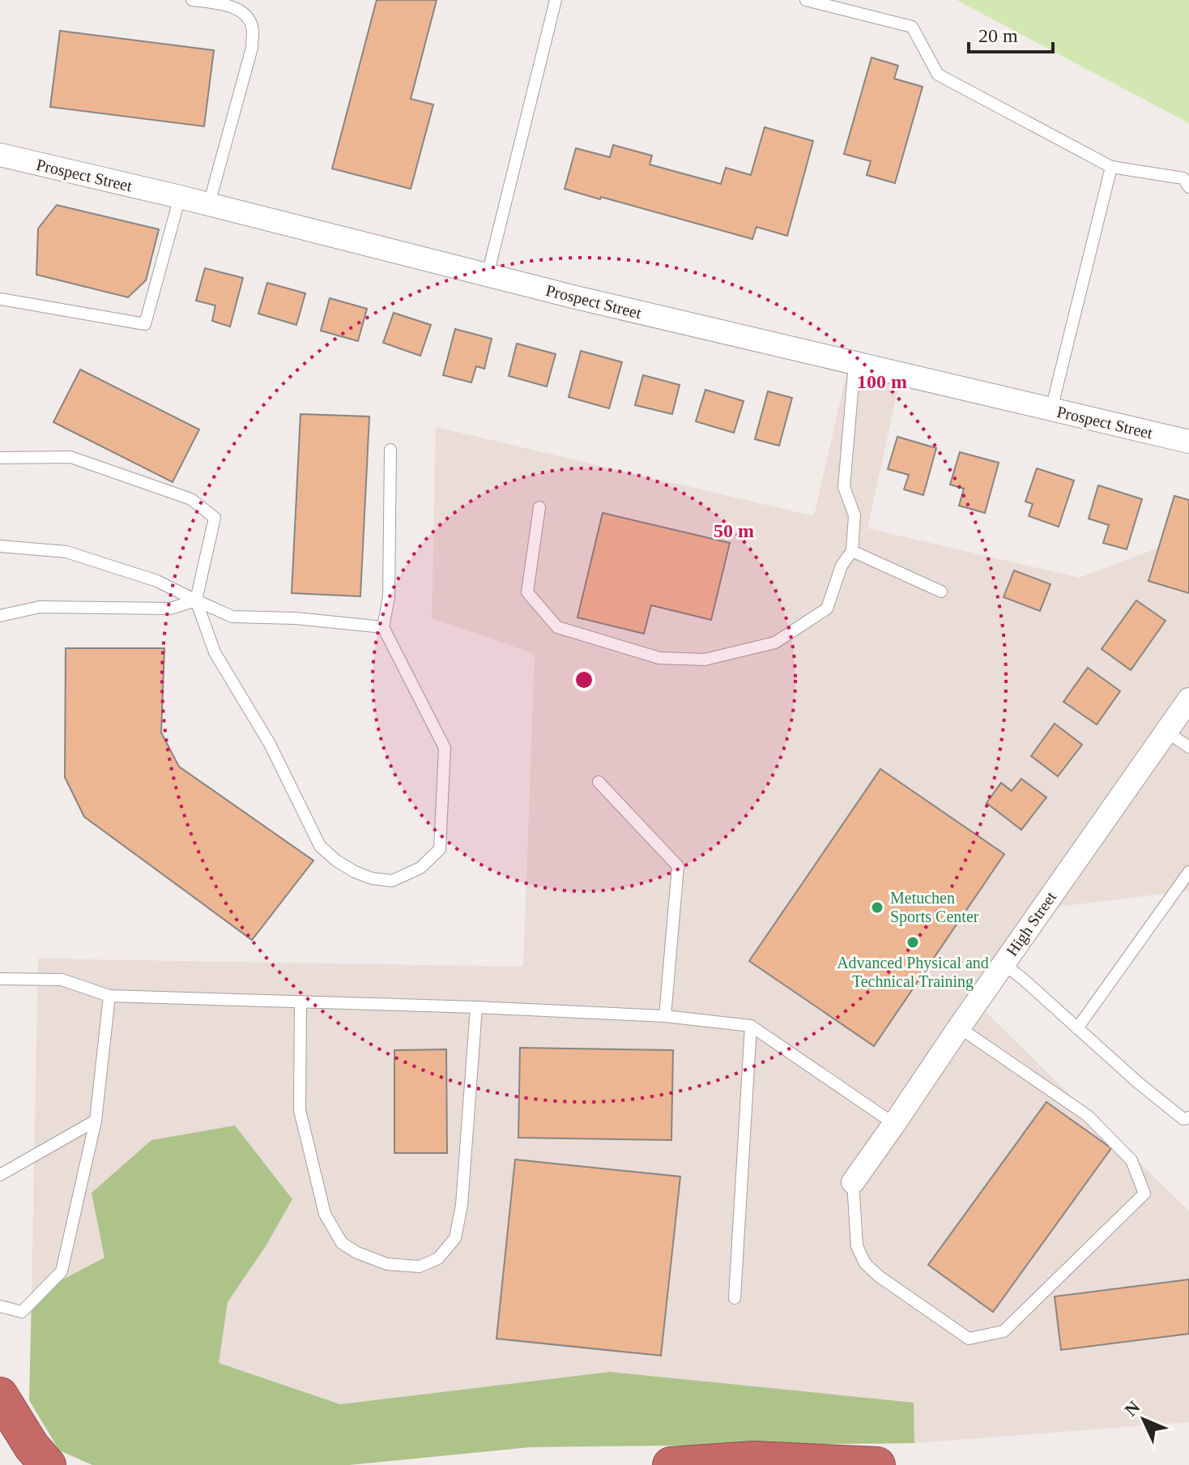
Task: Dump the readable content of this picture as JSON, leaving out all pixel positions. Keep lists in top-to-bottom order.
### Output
{
  "streets": {
    "street": ["Prospect Street", "High Street"]
  },
  "places": ["Metuchen Sports Center", "Advanced Physical and Technical Training"],
  "scale_bar": "20 m",
  "north": "top left",
  "rings": ["100 m", "50 m"]
}
